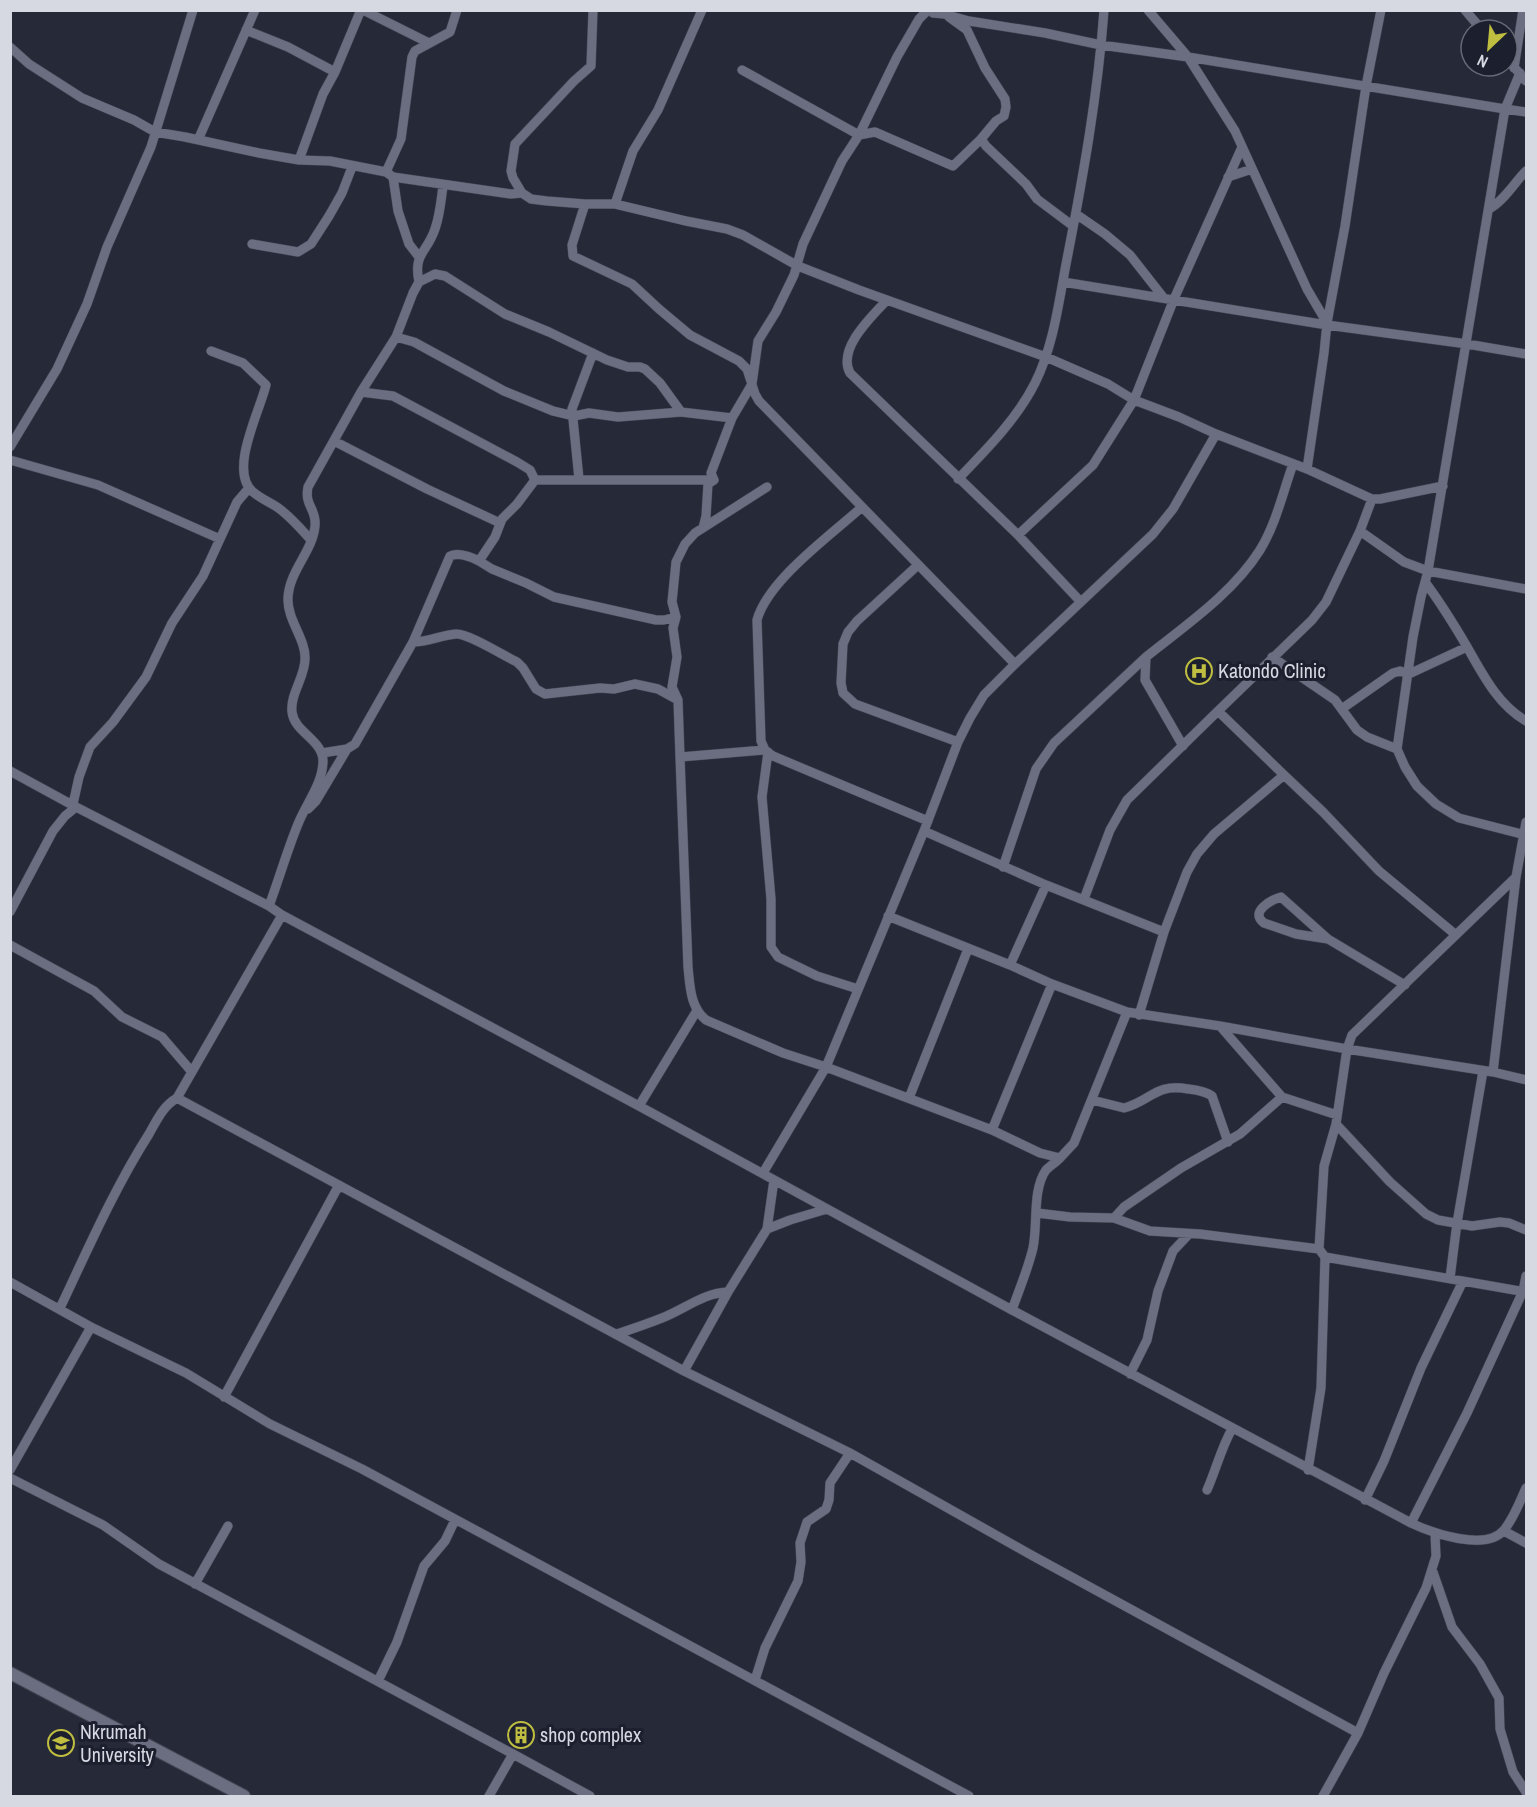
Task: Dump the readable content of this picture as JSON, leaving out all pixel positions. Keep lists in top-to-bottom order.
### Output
{
  "places": {
    "hospital": ["Katondo Clinic"],
    "building": ["shop complex"],
    "school or university": ["Nkrumah University"]
  },
  "north": "bottom left"
}
